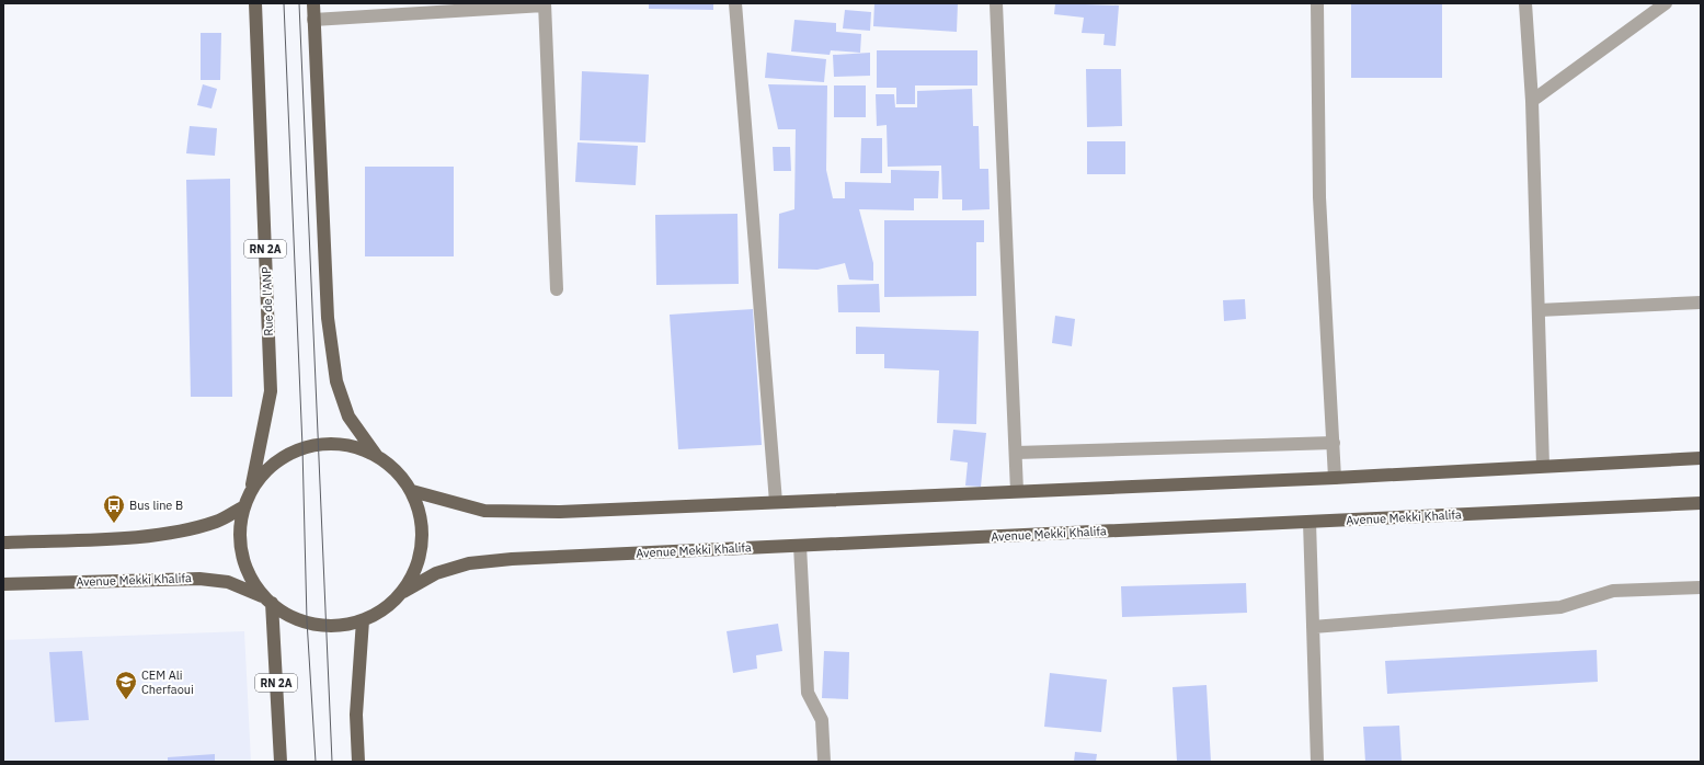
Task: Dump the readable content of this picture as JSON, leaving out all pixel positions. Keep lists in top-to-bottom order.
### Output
{
  "streets": {
    "main road": ["RN 2A", "Rue de l'ANP", "Avenue Mekki Khalifa"]
  },
  "crossings": [
    ["RN 2A", "Avenue Mekki Khalifa"]
  ],
  "places": {
    "bus stop": ["Bus line B"],
    "school or university": ["CEM Ali Cherfaoui"]
  }
}
